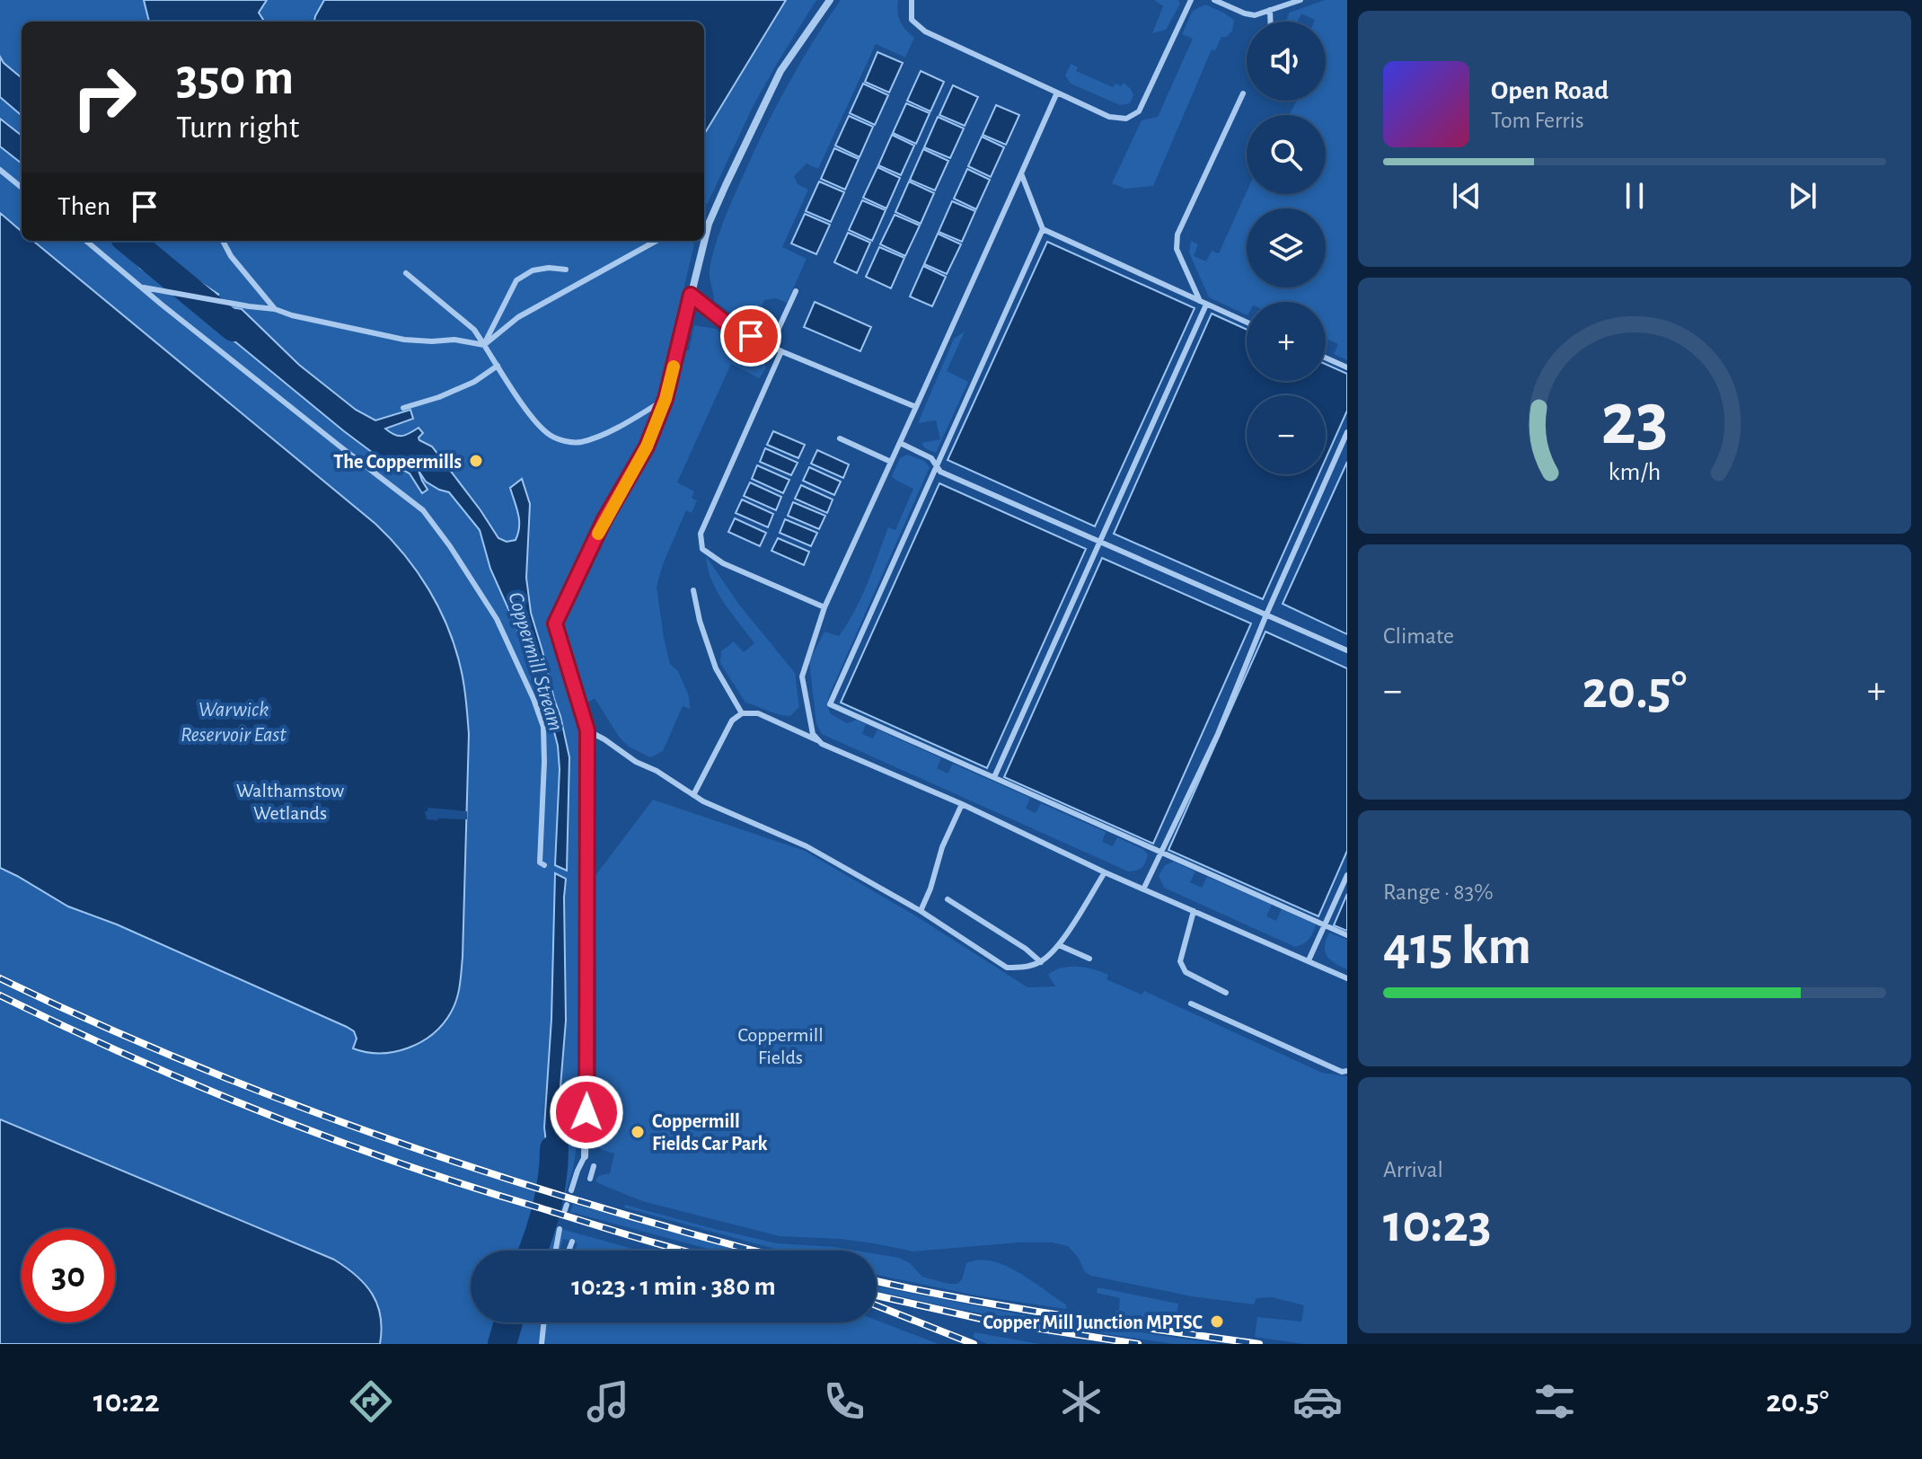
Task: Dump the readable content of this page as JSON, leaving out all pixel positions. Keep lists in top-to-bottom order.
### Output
{
  "water": ["Coppermill Stream", "Warwick Reservoir East"],
  "parks": ["Walthamstow Wetlands", "Coppermill Fields"],
  "places": ["The Coppermills", "Coppermill Fields Car Park", "Copper Mill Junction MPTSC"],
  "page": {
    "map_buttons": ["+", "−"],
    "turn": ["350 m", "Turn right"],
    "song": ["Open Road", "Tom Ferris"],
    "then": "Then",
    "tile": [
      "Climate",
      ["Range · 83%", "415 km"],
      ["Arrival", "10:23"]
    ],
    "heat": ["−", "20.5°", "+"],
    "limit": "30",
    "trip": "10:23 · 1 min · 380 m",
    "tabs": ["10:22", "20.5°"],
    "gauge": ["23", "km/h"]
  }
}
